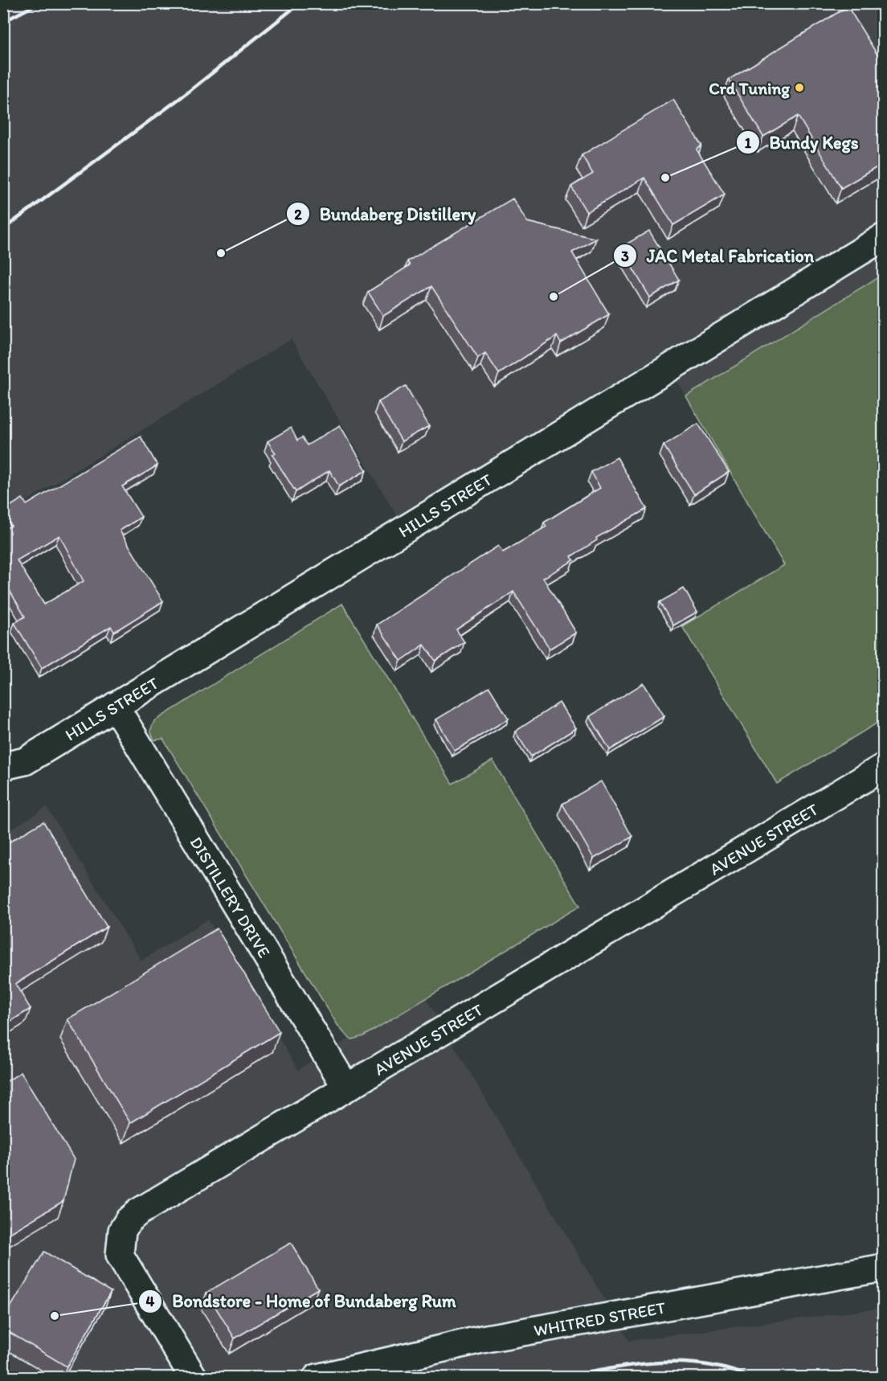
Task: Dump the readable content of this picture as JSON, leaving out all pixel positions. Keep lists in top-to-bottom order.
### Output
{
  "streets": {
    "street": [
      "HILLS STREET",
      "AVENUE STREET",
      "DISTILLERY DRIVE",
      "WHITRED STREET"
    ]
  },
  "crossings": [
    ["HILLS STREET", "DISTILLERY DRIVE"],
    ["AVENUE STREET", "DISTILLERY DRIVE"]
  ],
  "places": [
    "Crd Tuning",
    "Bundy Kegs",
    "Bundaberg Distillery",
    "JAC Metal Fabrication",
    "Bondstore - Home of Bundaberg Rum"
  ]
}
